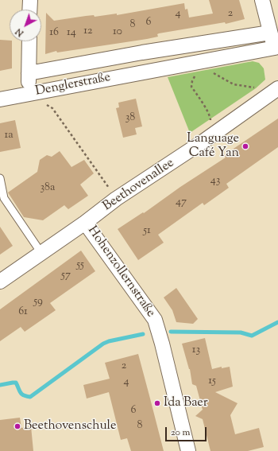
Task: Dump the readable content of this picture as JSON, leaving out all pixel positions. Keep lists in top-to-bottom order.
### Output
{
  "streets": {
    "street": ["Denglerstraße", "Beethovenallee", "Hohenzollernstraße"]
  },
  "crossings": [
    ["Beethovenallee", "Hohenzollernstraße"]
  ],
  "places": ["Language Café Yan", "Ida Baer", "Beethovenschule"],
  "house_numbers": [
    "4",
    "2",
    "6",
    "8",
    "12",
    "10",
    "16",
    "14",
    "38",
    "1a",
    "43",
    "38a",
    "47",
    "51",
    "55",
    "57",
    "59",
    "61",
    "13",
    "2",
    "15",
    "4",
    "6",
    "8"
  ],
  "scale_bar": "20 m",
  "north": "bottom left"
}
